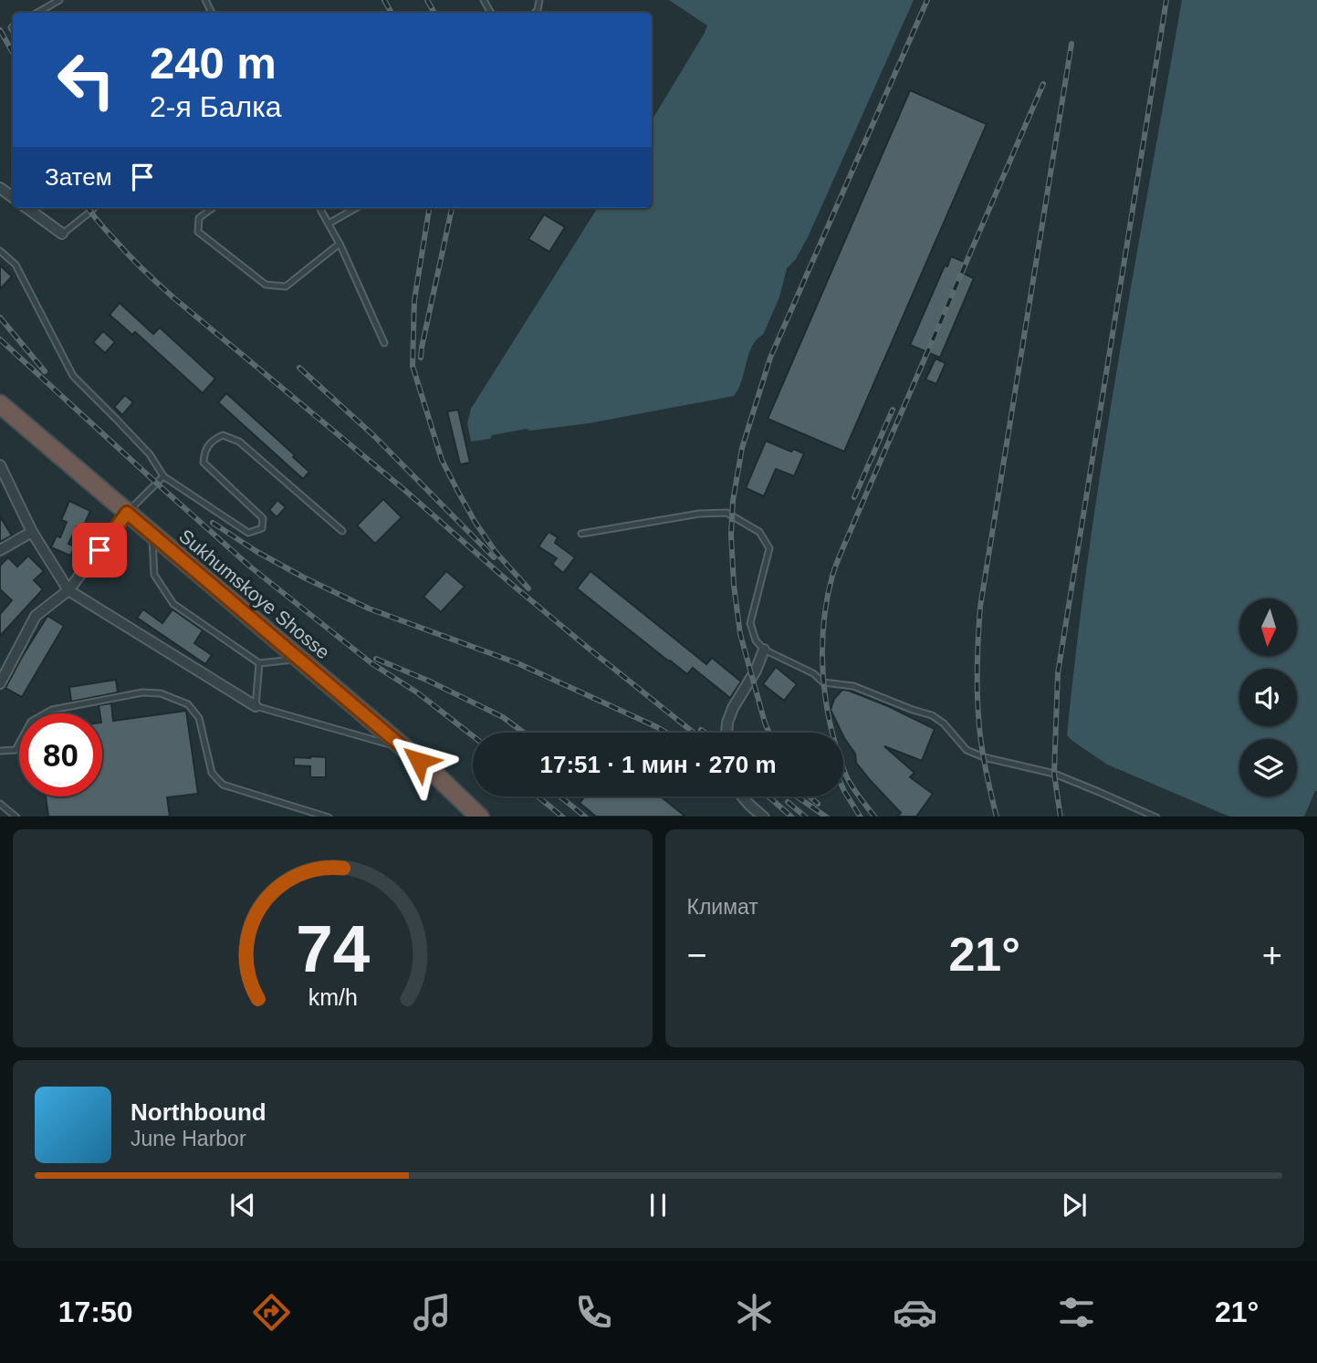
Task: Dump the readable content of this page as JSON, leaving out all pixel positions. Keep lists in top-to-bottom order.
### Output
{
  "streets": {
    "highway": ["Sukhumskoye Shosse"]
  },
  "north": "bottom",
  "page": {
    "turn": ["240 m", "2-я Балка"],
    "then": "Затем",
    "limit": "80",
    "trip": "17:51 · 1 мин · 270 m",
    "tile": "Климат",
    "heat": ["−", "21°", "+"],
    "song": ["Northbound", "June Harbor"],
    "tabs": ["17:50", "21°"],
    "gauge": ["74", "km/h"]
  }
}
